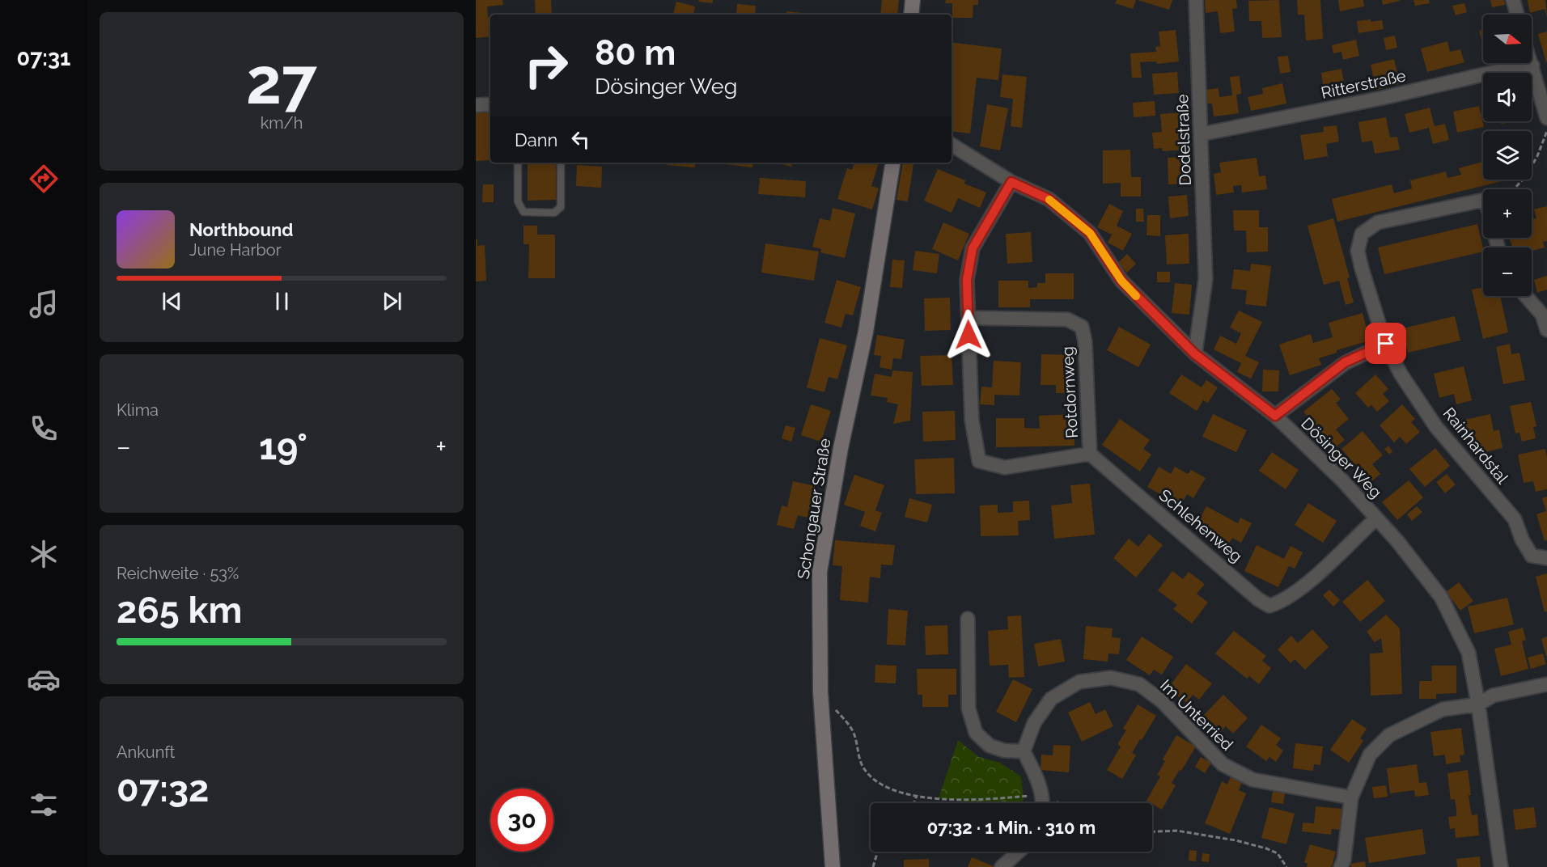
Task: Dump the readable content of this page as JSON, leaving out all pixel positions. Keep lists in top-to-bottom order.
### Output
{
  "streets": {
    "main road": ["Schongauer Straße"],
    "street": [
      "Ritterstraße",
      "Dodelstraße",
      "Rotdornweg",
      "Rainhardstal",
      "Dösinger Weg",
      "Schlehenweg",
      "Im Unterried"
    ]
  },
  "crossings": [
    ["Ritterstraße", "Dodelstraße"],
    ["Dodelstraße", "Dösinger Weg"],
    ["Rotdornweg", "Schlehenweg"],
    ["Dösinger Weg", "Schlehenweg"]
  ],
  "north": "right",
  "page": {
    "tabs": "07:31",
    "tile": [
      ["27", "km/h"],
      "Klima",
      ["Reichweite · 53%", "265 km"],
      ["Ankunft", "07:32"]
    ],
    "map_buttons": ["+", "−"],
    "turn": ["80 m", "Dösinger Weg"],
    "then": "Dann",
    "song": ["Northbound", "June Harbor"],
    "heat": ["−", "19°", "+"],
    "limit": "30",
    "trip": "07:32 · 1 Min. · 310 m"
  }
}
